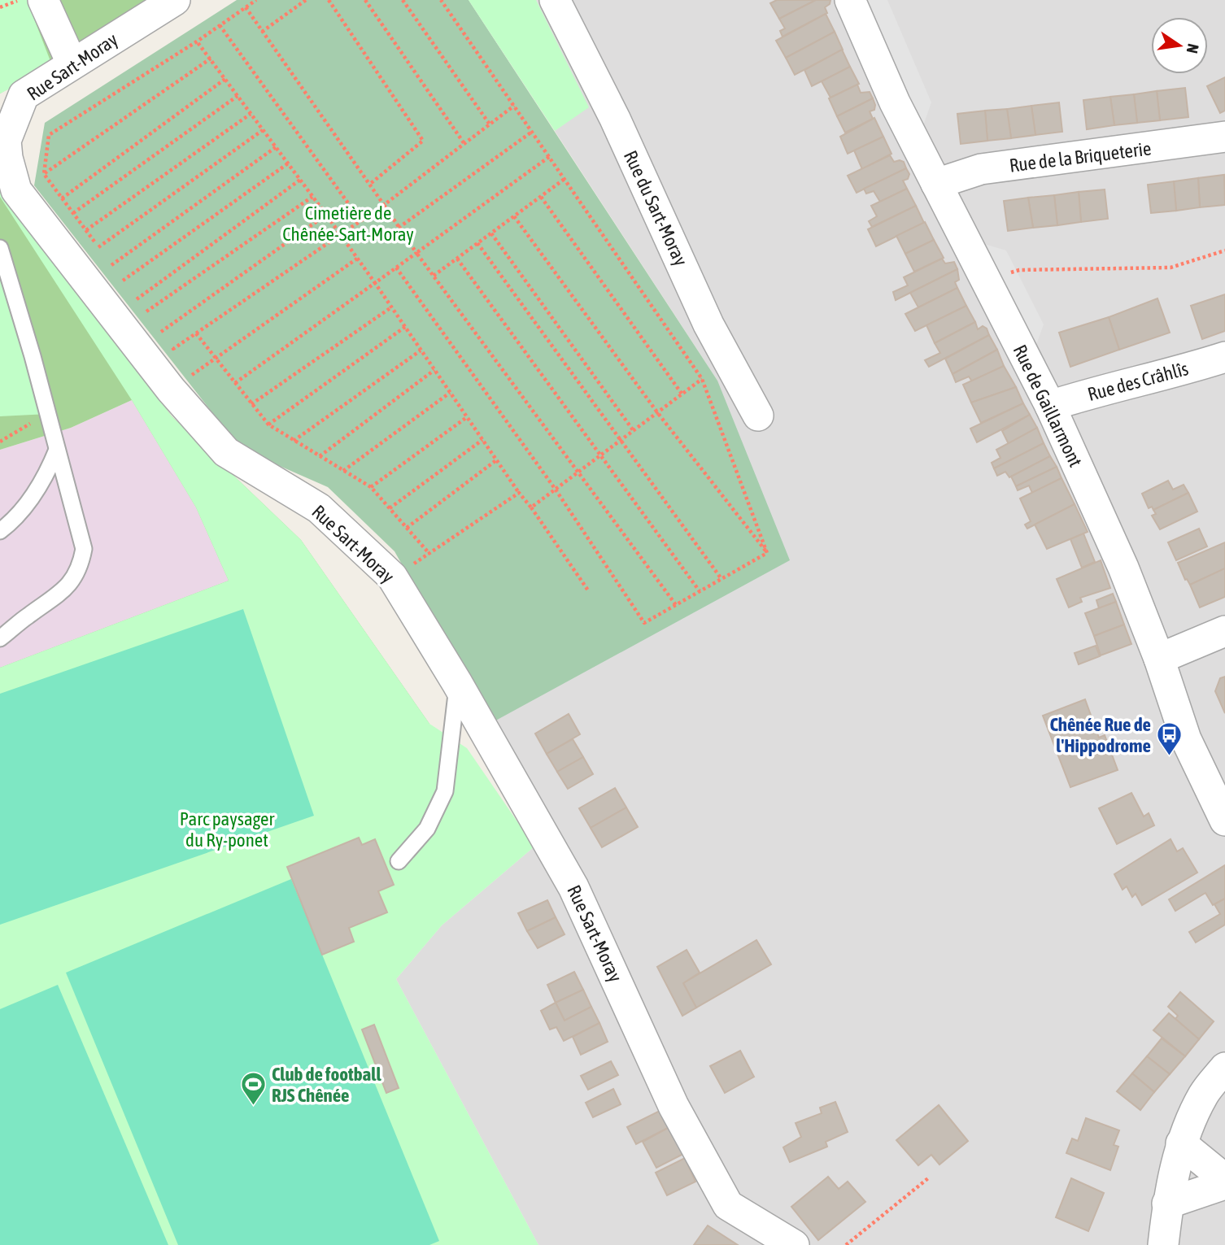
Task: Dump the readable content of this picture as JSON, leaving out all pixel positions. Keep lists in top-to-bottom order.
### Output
{
  "streets": {
    "street": [
      "Rue Sart-Moray",
      "Rue de la Briqueterie",
      "Rue du Sart-Moray",
      "Rue des Crâhlîs",
      "Rue de Gaillarmont"
    ]
  },
  "crossings": [
    ["Rue de la Briqueterie", "Rue de Gaillarmont"],
    ["Rue des Crâhlîs", "Rue de Gaillarmont"]
  ],
  "parks": ["Cimetière de Chênée-Sart-Moray", "Parc paysager du Ry-ponet"],
  "places": {
    "bus stop": ["Chênée Rue de l'Hippodrome"],
    "sports": ["Club de football RJS Chênée"]
  },
  "north": "right"
}
